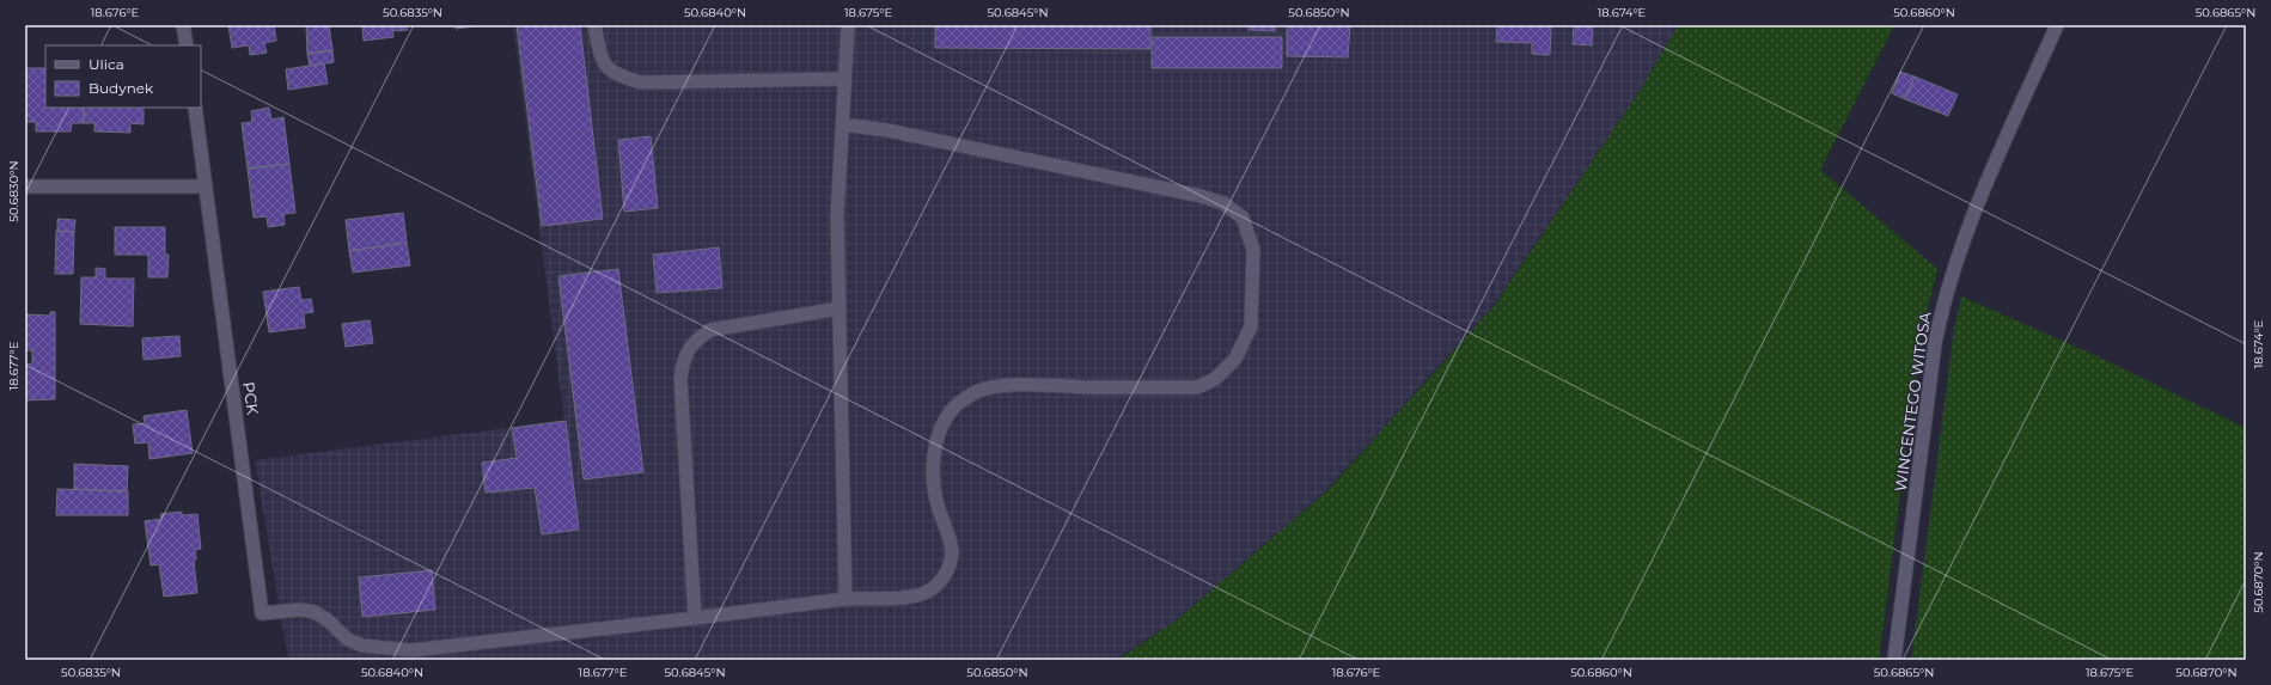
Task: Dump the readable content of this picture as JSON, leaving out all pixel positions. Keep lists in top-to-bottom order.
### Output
{
  "streets": {
    "street": ["PCK", "WINCENTEGO WITOSA"]
  },
  "legend": ["Ulica", "Budynek"],
  "coordinates": [
    "18.676°E",
    "50.6835°N",
    "50.6840°N",
    "18.675°E",
    "50.6845°N",
    "50.6850°N",
    "18.674°E",
    "50.6860°N",
    "50.6865°N",
    "50.6830°N",
    "18.677°E",
    "50.6870°N"
  ]
}
